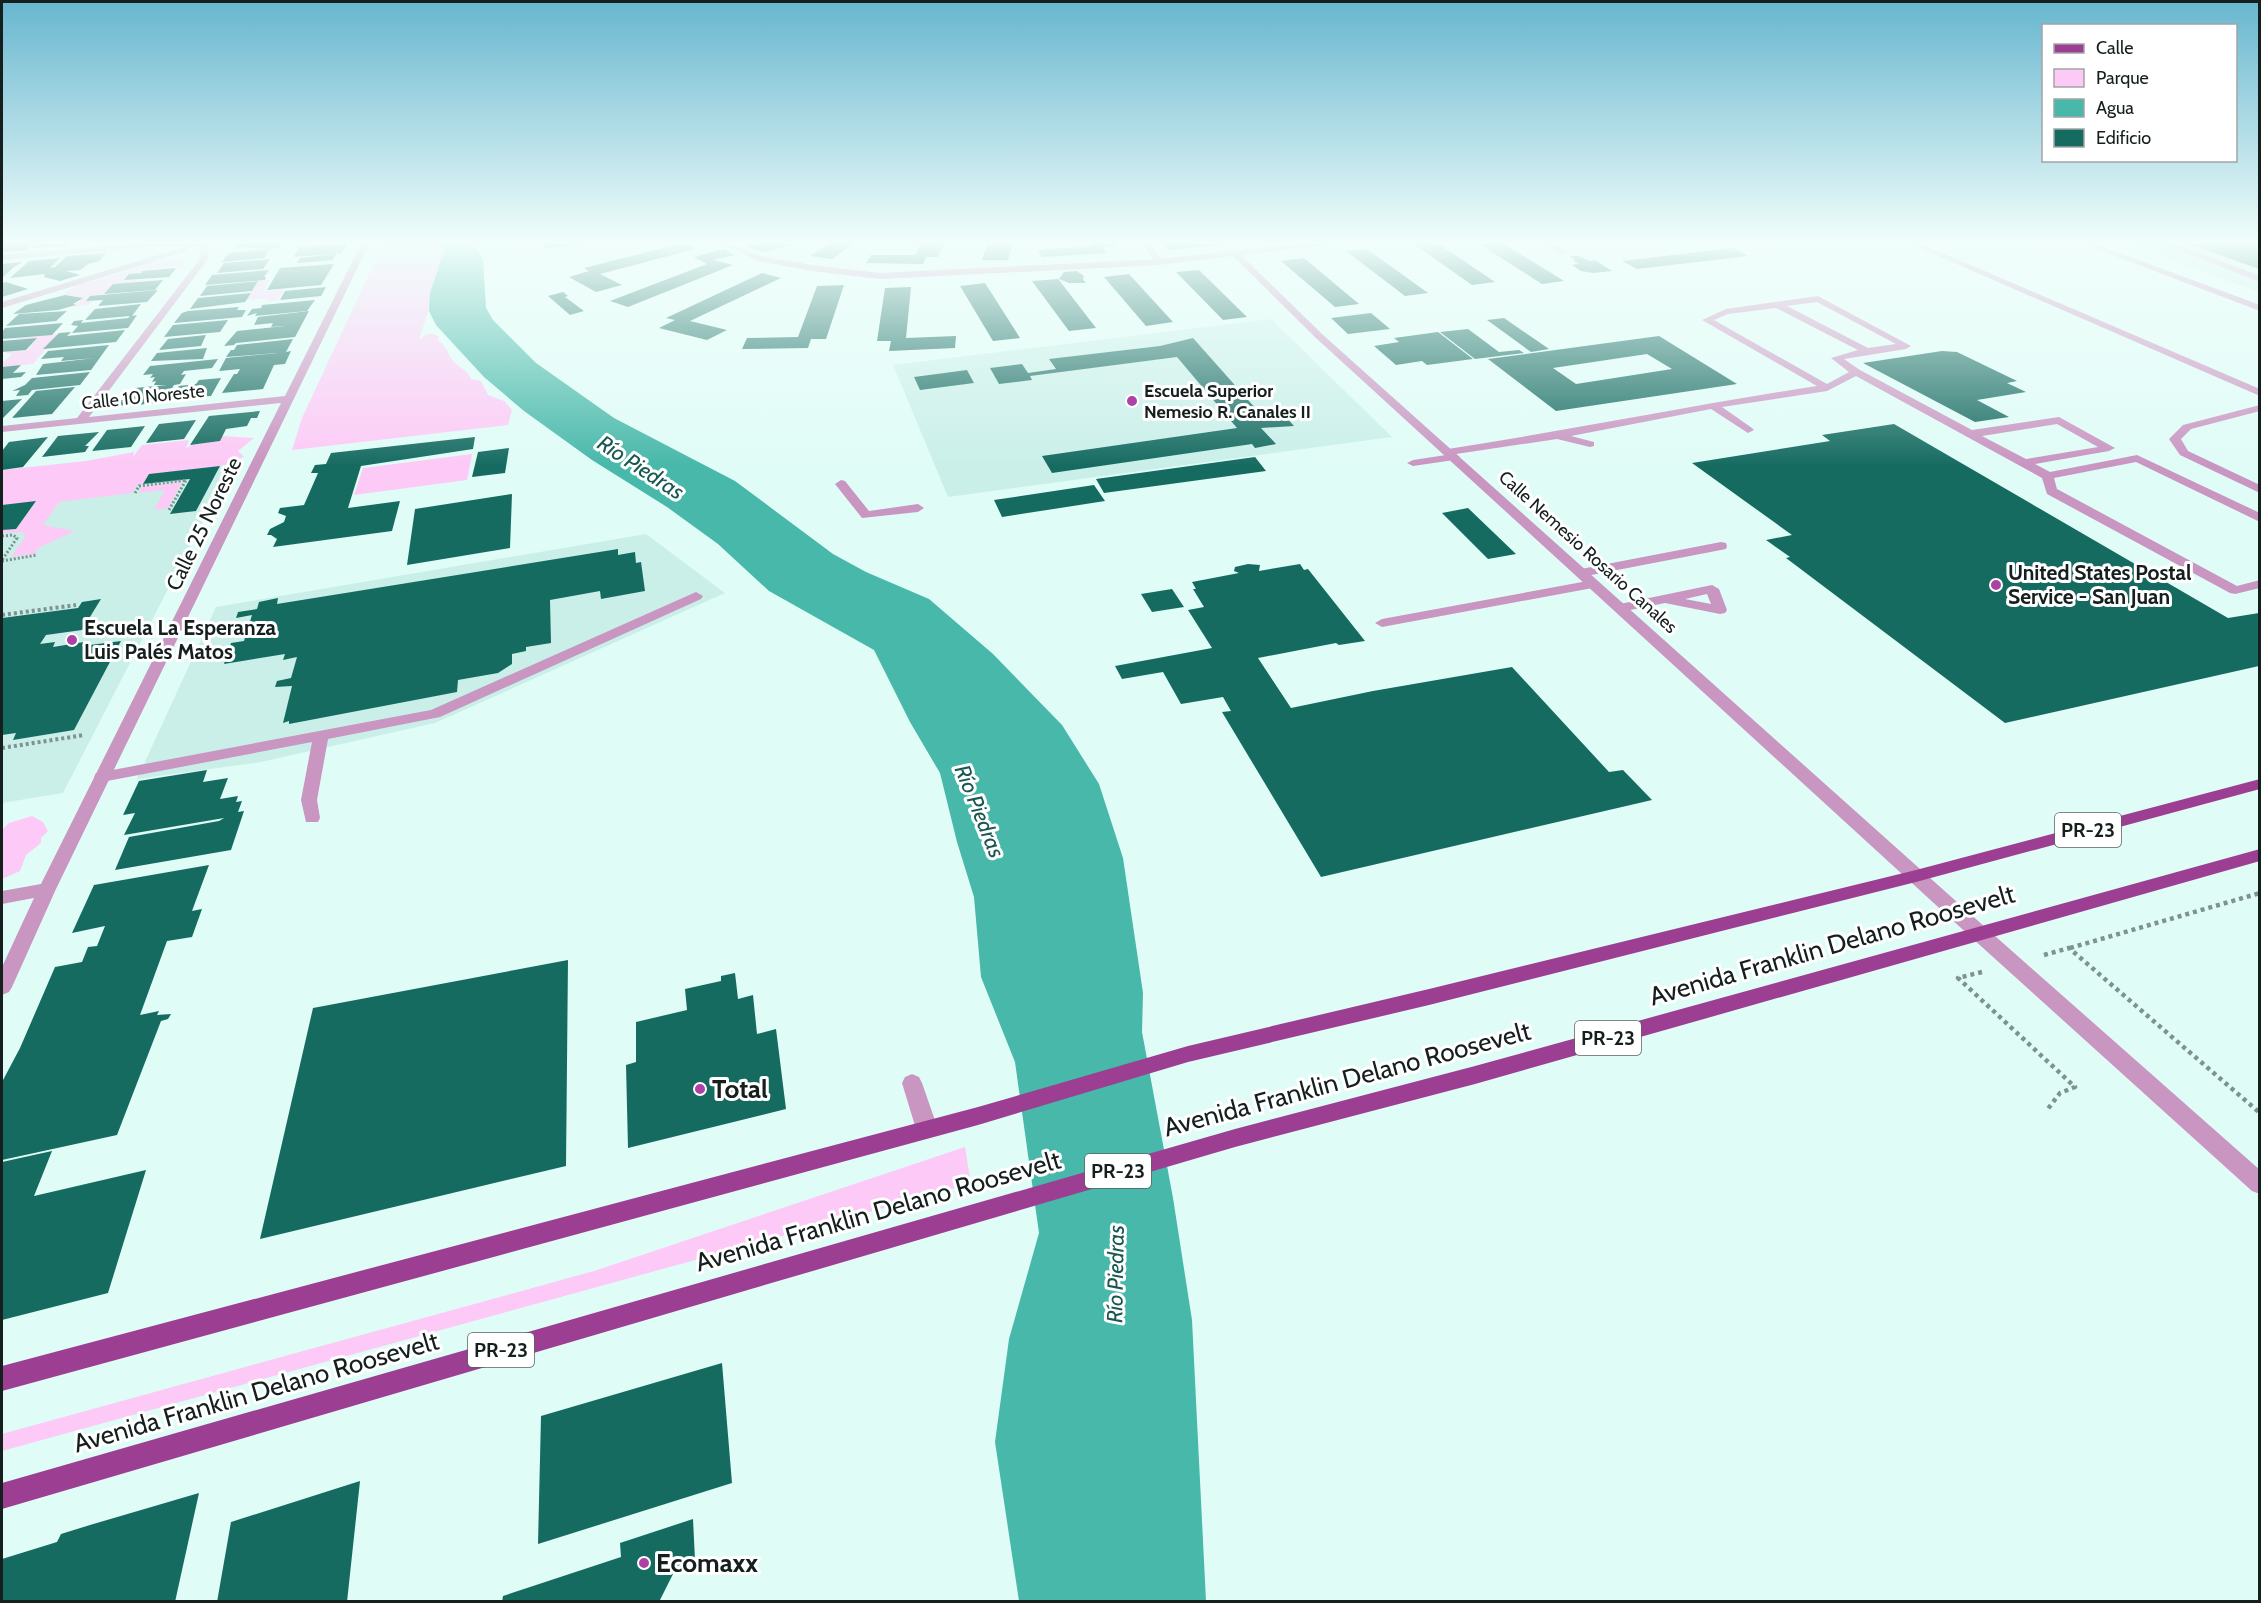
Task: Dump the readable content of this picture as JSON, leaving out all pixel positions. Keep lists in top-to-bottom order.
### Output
{
  "streets": {
    "main road": ["PR-23", "Avenida Franklin Delano Roosevelt"],
    "street": ["Calle 10 Noreste", "Calle 25 Noreste", "Calle Nemesio Rosario Canales"]
  },
  "crossings": [
    ["Calle 10 Noreste", "Calle 25 Noreste"],
    ["Calle Nemesio Rosario Canales", "Avenida Franklin Delano Roosevelt"]
  ],
  "water": ["Río Piedras"],
  "places": [
    "Escuela Superior Nemesio R. Canales II",
    "United States Postal Service - San Juan",
    "Escuela La Esperanza Luis Palés Matos",
    "Total",
    "Ecomaxx"
  ],
  "legend": [
    "Calle",
    "Parque",
    "Agua",
    "Edificio"
  ]
}
